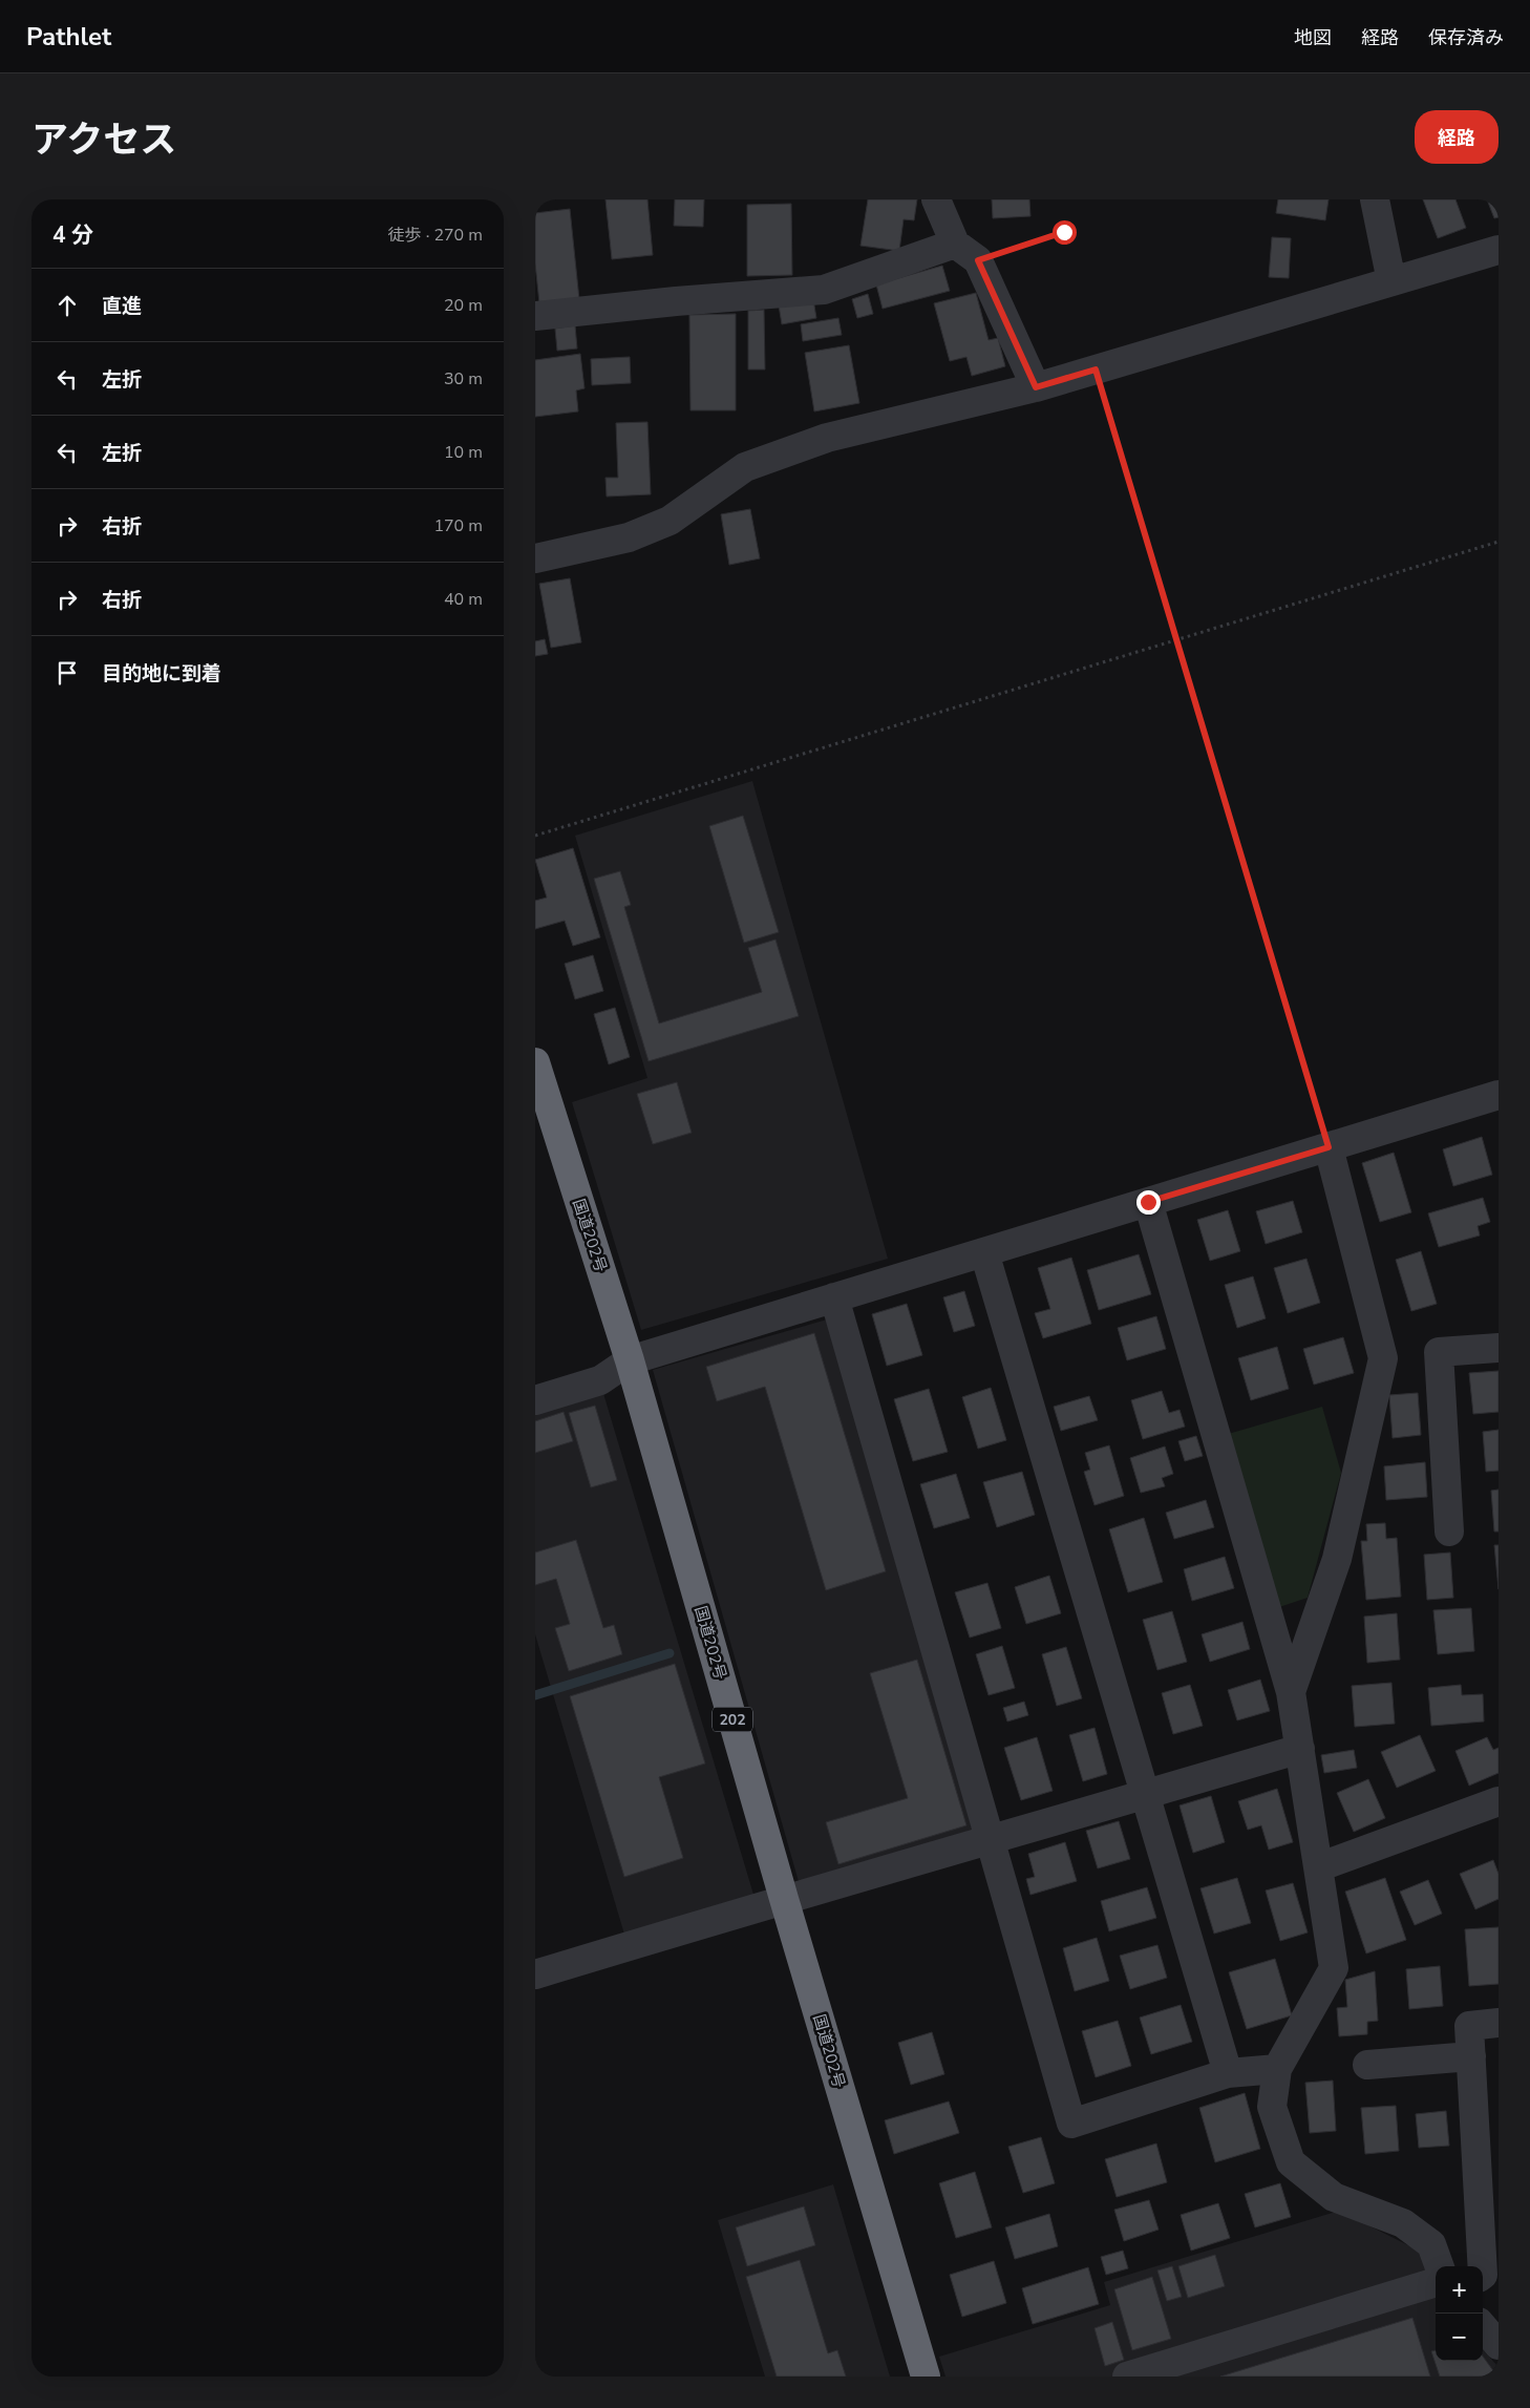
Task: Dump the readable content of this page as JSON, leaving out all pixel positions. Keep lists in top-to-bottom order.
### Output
{
  "streets": {
    "highway": ["国道202号", "202"]
  },
  "page": {
    "header": "Pathlet",
    "nav": ["地図", "経路", "保存済み"],
    "title": "アクセス",
    "buttons": "経路",
    "heading": ["4 分", "徒歩 · 270 m"],
    "list": [
      ["直進", "20 m"],
      ["左折", "30 m"],
      ["左折", "10 m"],
      ["右折", "170 m"],
      ["右折", "40 m"],
      "目的地に到着"
    ],
    "map_buttons": ["+", "−"]
  }
}
